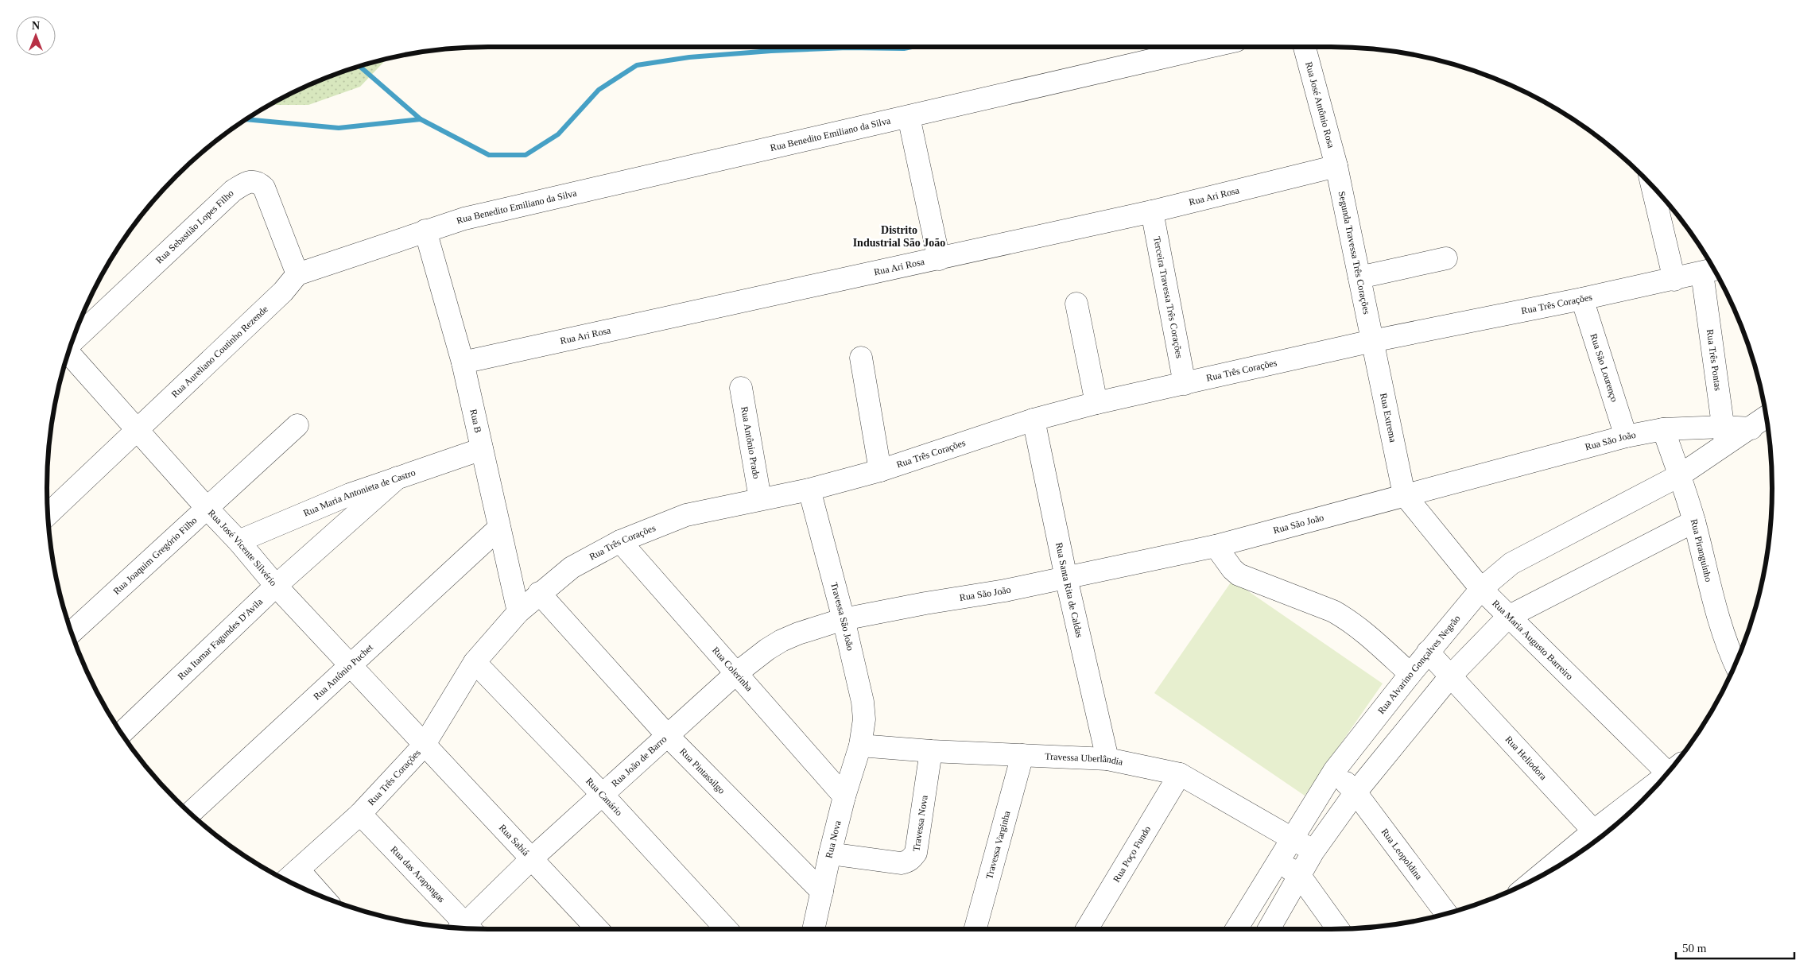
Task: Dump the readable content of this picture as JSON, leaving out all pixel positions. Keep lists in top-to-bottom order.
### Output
{
  "streets": {
    "street": [
      "Rua José Antônio Rosa",
      "Rua Benedito Emiliano da Silva",
      "Rua Ari Rosa",
      "Rua Sebastião Lopes Filho",
      "Segunda Travessa Três Corações",
      "Terceira Travessa Três Corações",
      "Rua Três Corações",
      "Rua Aureliano Coutinho Rezende",
      "Rua Três Pontas",
      "Rua São Lourenço",
      "Rua Extrema",
      "Rua B",
      "Rua São João",
      "Rua Antônio Prado",
      "Rua Maria Antonieta de Castro",
      "Rua José Vicente Silvério",
      "Rua Piranguinho",
      "Rua Joaquim Gregório Filho",
      "Rua Santa Rita de Caldas",
      "Travessa São João",
      "Rua Itamar Fagundes D'Avila",
      "Rua Maria Augusto Barreiro",
      "Rua Alvarino Gonçalves Negrão",
      "Rua Colerinha",
      "Rua Antônio Puchet",
      "Rua Heliodora",
      "Travessa Uberlândia",
      "Rua João de Barro",
      "Rua Pintassilgo",
      "Rua Canário",
      "Travessa Nova",
      "Rua Nova",
      "Rua Sabiá",
      "Travessa Varginha",
      "Rua Poço Fundo",
      "Rua Leopoldina",
      "Rua das Arapongas"
    ]
  },
  "crossings": [
    ["Rua José Antônio Rosa", "Rua Ari Rosa"],
    ["Rua José Antônio Rosa", "Segunda Travessa Três Corações"],
    ["Rua Benedito Emiliano da Silva", "Rua B"],
    ["Rua Ari Rosa", "Segunda Travessa Três Corações"],
    ["Rua Ari Rosa", "Terceira Travessa Três Corações"],
    ["Rua Ari Rosa", "Rua B"],
    ["Rua Sebastião Lopes Filho", "Rua Aureliano Coutinho Rezende"],
    ["Segunda Travessa Três Corações", "Rua Três Corações"],
    ["Segunda Travessa Três Corações", "Rua Extrema"],
    ["Terceira Travessa Três Corações", "Rua Três Corações"],
    ["Rua Três Corações", "Rua Três Pontas"],
    ["Rua Três Corações", "Rua São Lourenço"],
    ["Rua Três Corações", "Rua Extrema"],
    ["Rua Três Corações", "Rua B"],
    ["Rua Três Corações", "Rua Antônio Prado"],
    ["Rua Três Corações", "Rua José Vicente Silvério"],
    ["Rua Três Corações", "Rua Santa Rita de Caldas"],
    ["Rua Três Corações", "Travessa São João"],
    ["Rua Três Corações", "Rua Colerinha"],
    ["Rua Três Corações", "Rua Pintassilgo"],
    ["Rua Três Corações", "Rua Canário"],
    ["Rua Três Corações", "Rua Sabiá"],
    ["Rua Três Corações", "Rua das Arapongas"],
    ["Rua Aureliano Coutinho Rezende", "Rua José Vicente Silvério"],
    ["Rua Três Pontas", "Rua São João"],
    ["Rua Três Pontas", "Rua Alvarino Gonçalves Negrão"],
    ["Rua São Lourenço", "Rua São João"],
    ["Rua Extrema", "Rua São João"],
    ["Rua Extrema", "Rua Maria Augusto Barreiro"],
    ["Rua B", "Rua Maria Antonieta de Castro"],
    ["Rua B", "Rua Antônio Puchet"],
    ["Rua São João", "Rua Piranguinho"],
    ["Rua São João", "Rua Santa Rita de Caldas"],
    ["Rua São João", "Travessa São João"],
    ["Rua São João", "Rua Maria Augusto Barreiro"],
    ["Rua São João", "Rua Alvarino Gonçalves Negrão"],
    ["Rua São João", "Rua João de Barro"],
    ["Rua Maria Antonieta de Castro", "Rua José Vicente Silvério"],
    ["Rua Maria Antonieta de Castro", "Rua Itamar Fagundes D'Avila"],
    ["Rua José Vicente Silvério", "Rua Joaquim Gregório Filho"],
    ["Rua José Vicente Silvério", "Rua Itamar Fagundes D'Avila"],
    ["Rua José Vicente Silvério", "Rua Antônio Puchet"],
    ["Rua José Vicente Silvério", "Rua Sabiá"],
    ["Rua Piranguinho", "Rua Alvarino Gonçalves Negrão"],
    ["Rua Santa Rita de Caldas", "Travessa Uberlândia"],
    ["Travessa São João", "Travessa Uberlândia"],
    ["Travessa São João", "Rua João de Barro"],
    ["Travessa São João", "Rua Nova"],
    ["Rua Maria Augusto Barreiro", "Rua Alvarino Gonçalves Negrão"],
    ["Rua Alvarino Gonçalves Negrão", "Rua Heliodora"],
    ["Rua Alvarino Gonçalves Negrão", "Travessa Uberlândia"],
    ["Rua Alvarino Gonçalves Negrão", "Rua Leopoldina"],
    ["Rua Colerinha", "Rua João de Barro"],
    ["Rua Colerinha", "Rua Nova"],
    ["Travessa Uberlândia", "Travessa Nova"],
    ["Travessa Uberlândia", "Rua Nova"],
    ["Travessa Uberlândia", "Travessa Varginha"],
    ["Travessa Uberlândia", "Rua Poço Fundo"],
    ["Rua João de Barro", "Rua Pintassilgo"],
    ["Rua João de Barro", "Rua Canário"],
    ["Rua João de Barro", "Rua Sabiá"],
    ["Rua Pintassilgo", "Rua Nova"],
    ["Travessa Nova", "Rua Nova"]
  ],
  "districts": ["Distrito Industrial São João"],
  "scale_bar": "50 m",
  "north": "top"
}
